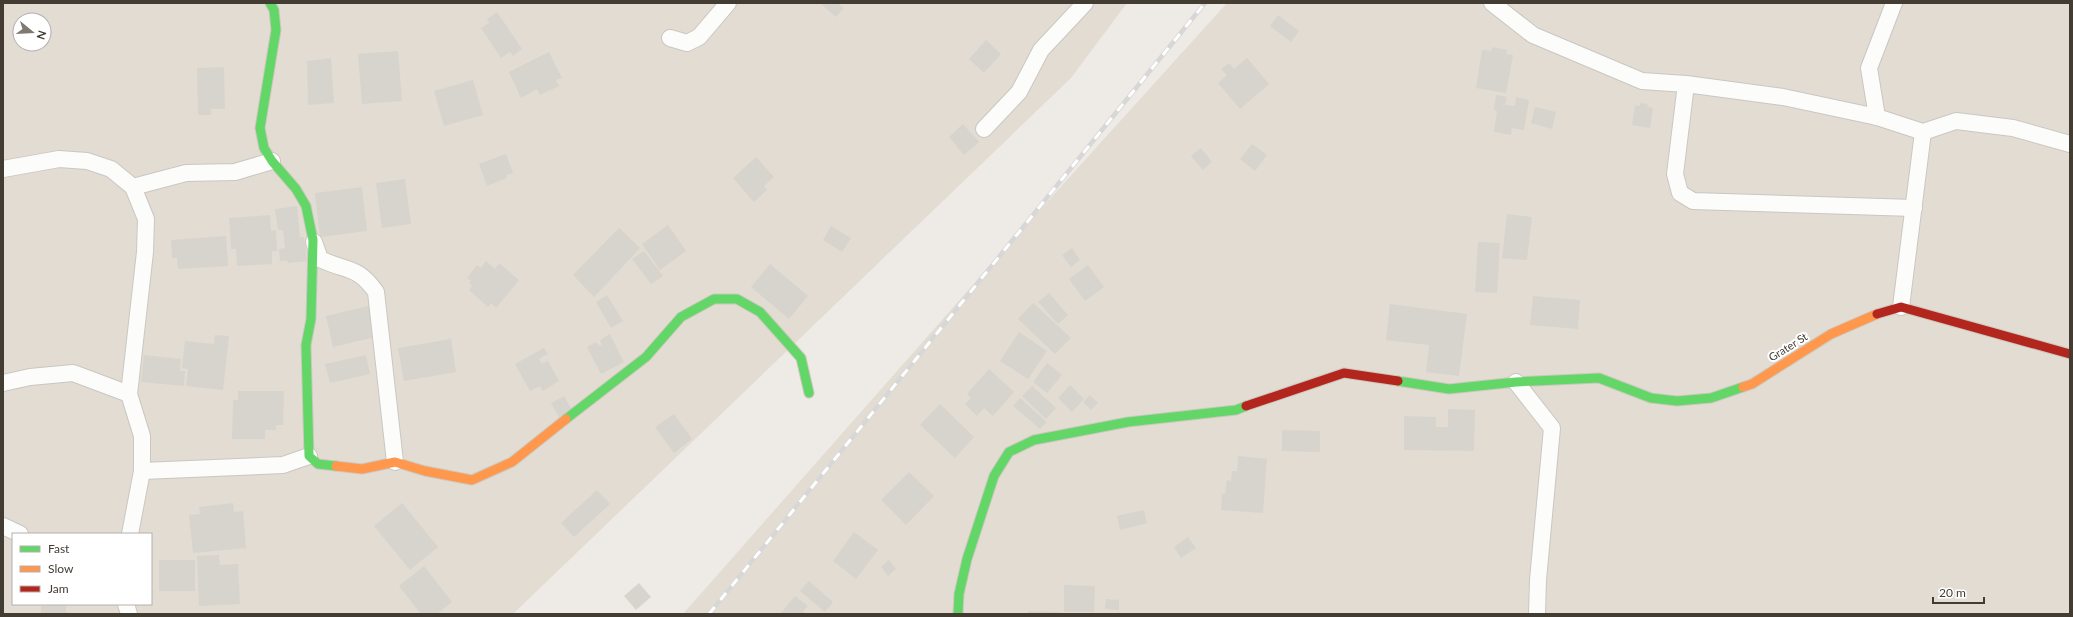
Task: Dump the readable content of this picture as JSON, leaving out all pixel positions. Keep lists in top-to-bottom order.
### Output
{
  "streets": {
    "street": ["Grater St"]
  },
  "legend": ["Fast", "Slow", "Jam"],
  "scale_bar": "20 m",
  "north": "right"
}
